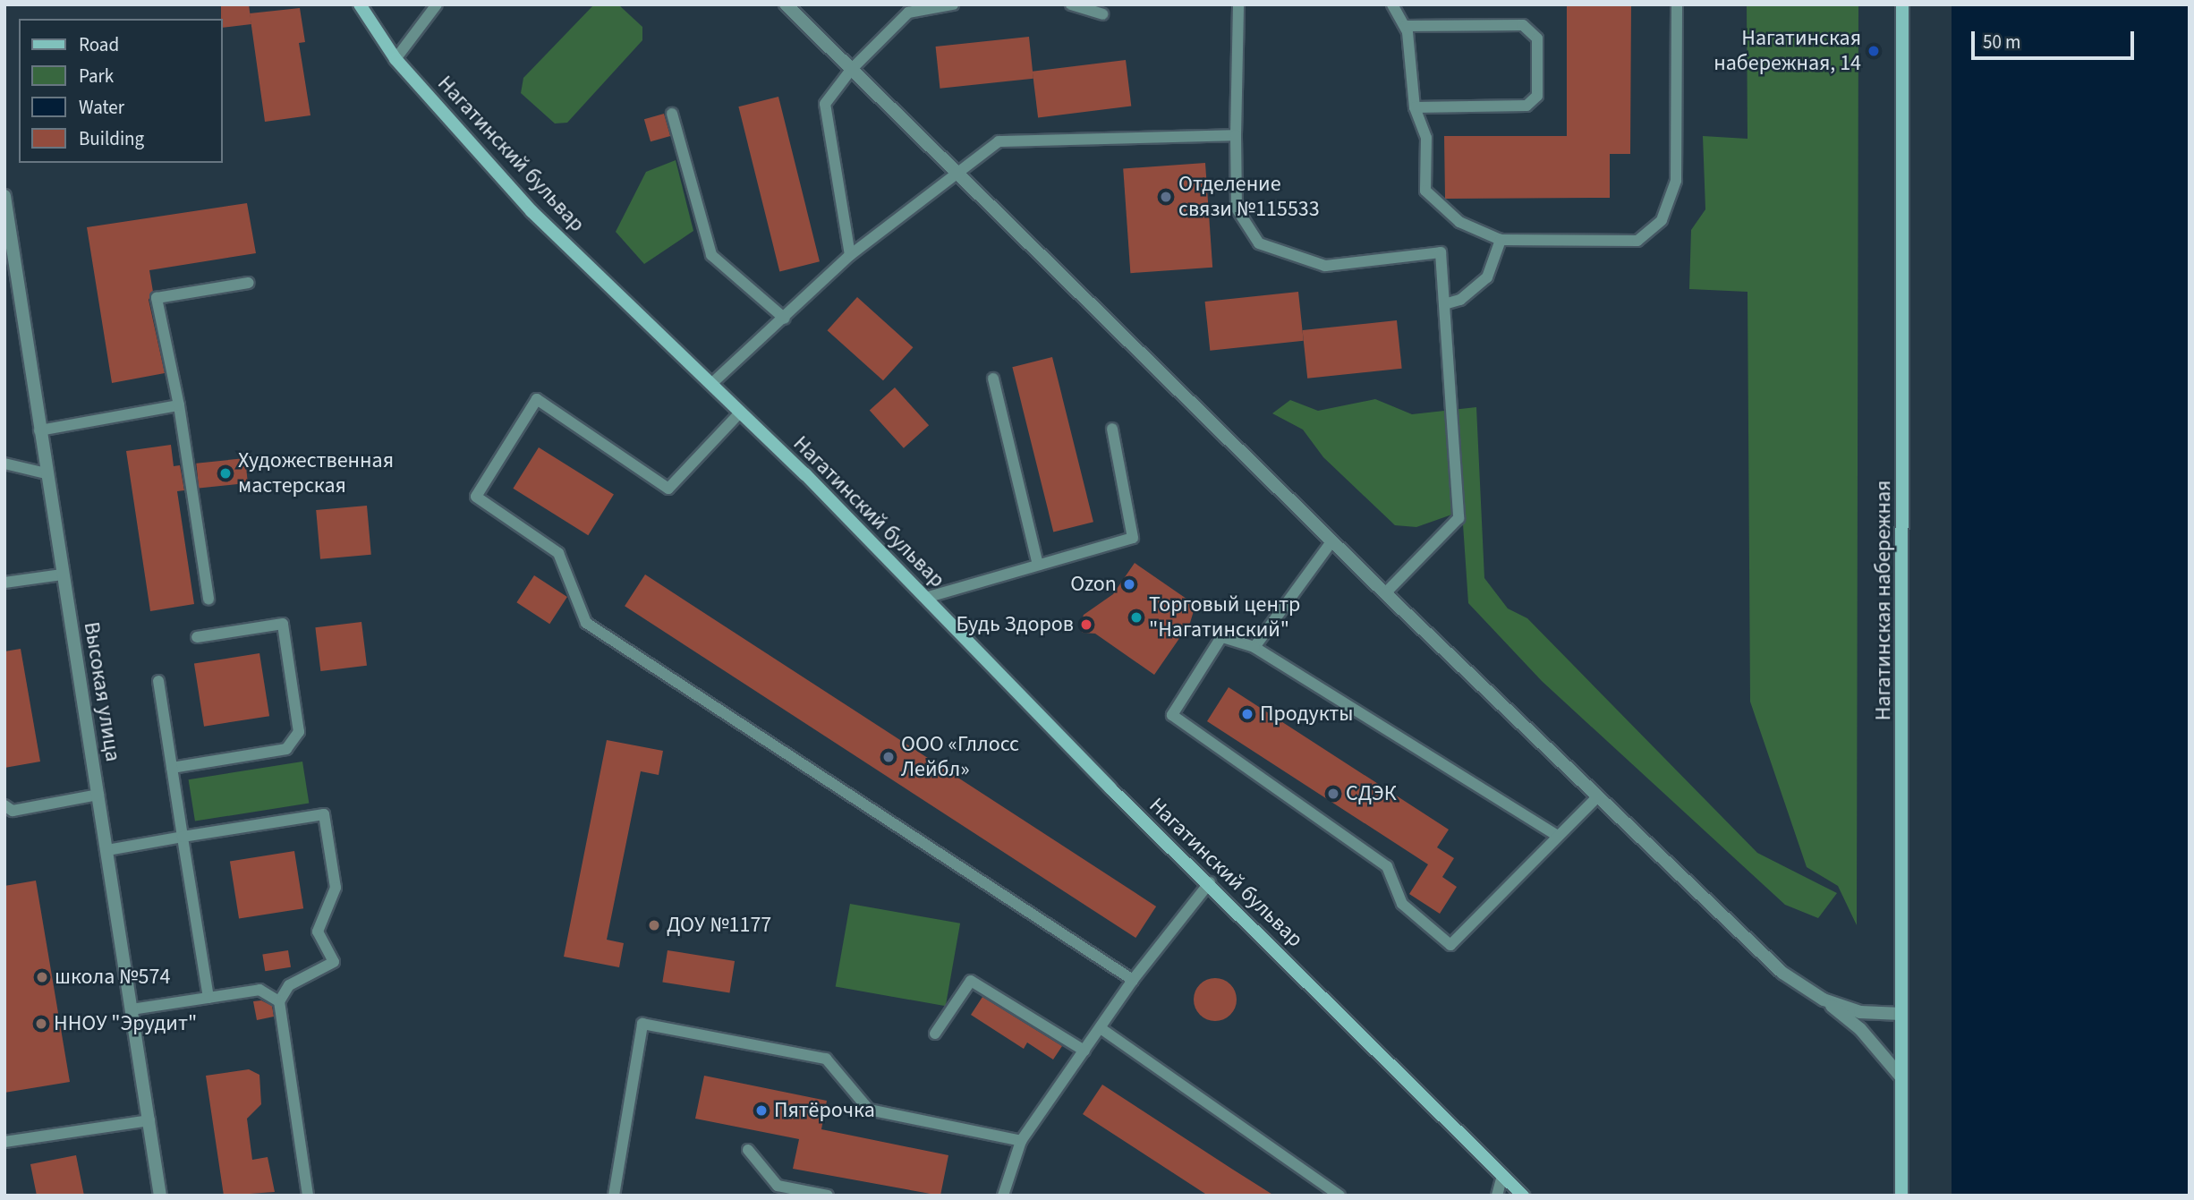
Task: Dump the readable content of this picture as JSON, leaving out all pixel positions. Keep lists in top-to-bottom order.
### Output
{
  "streets": {
    "street": ["Нагатинский бульвар", "Нагатинская набережная", "Высокая улица"]
  },
  "places": [
    "Нагатинская набережная, 14",
    "Отделение связи №115533",
    "Художественная мастерская",
    "Ozon",
    "Торговый центр \"Нагатинский\"",
    "Будь Здоров",
    "Продукты",
    "ООО «Гллосс Лейбл»",
    "СДЭК",
    "ДОУ №1177",
    "школа №574",
    "ННОУ \"Эрудит\"",
    "Пятёрочка"
  ],
  "legend": [
    "Road",
    "Park",
    "Water",
    "Building"
  ],
  "scale_bar": "50 m"
}
